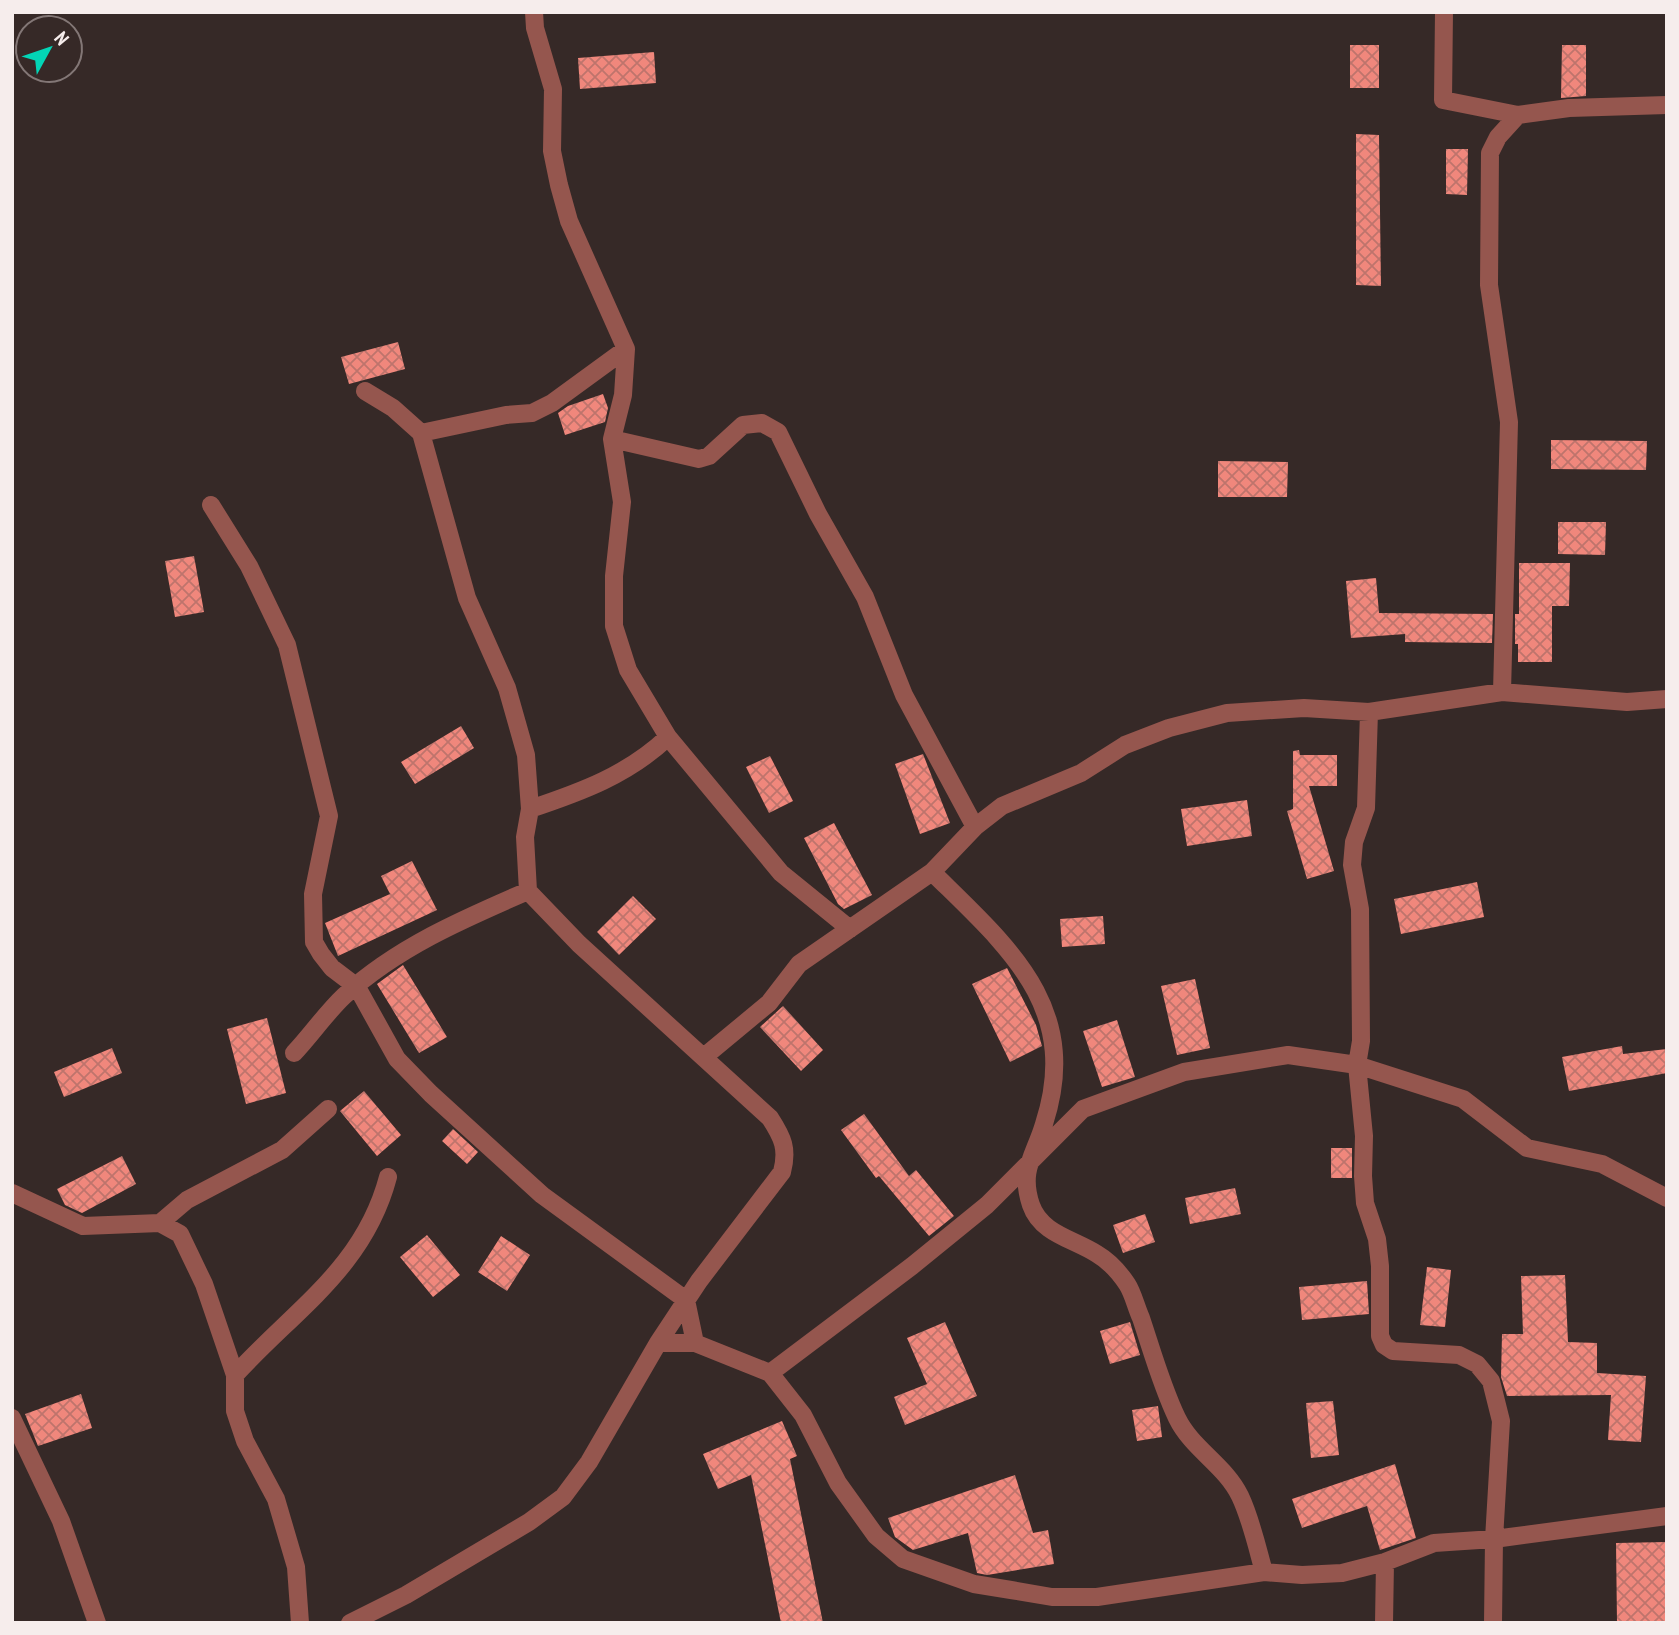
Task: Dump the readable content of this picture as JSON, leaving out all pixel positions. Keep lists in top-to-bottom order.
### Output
{
  "north": "top right"
}
